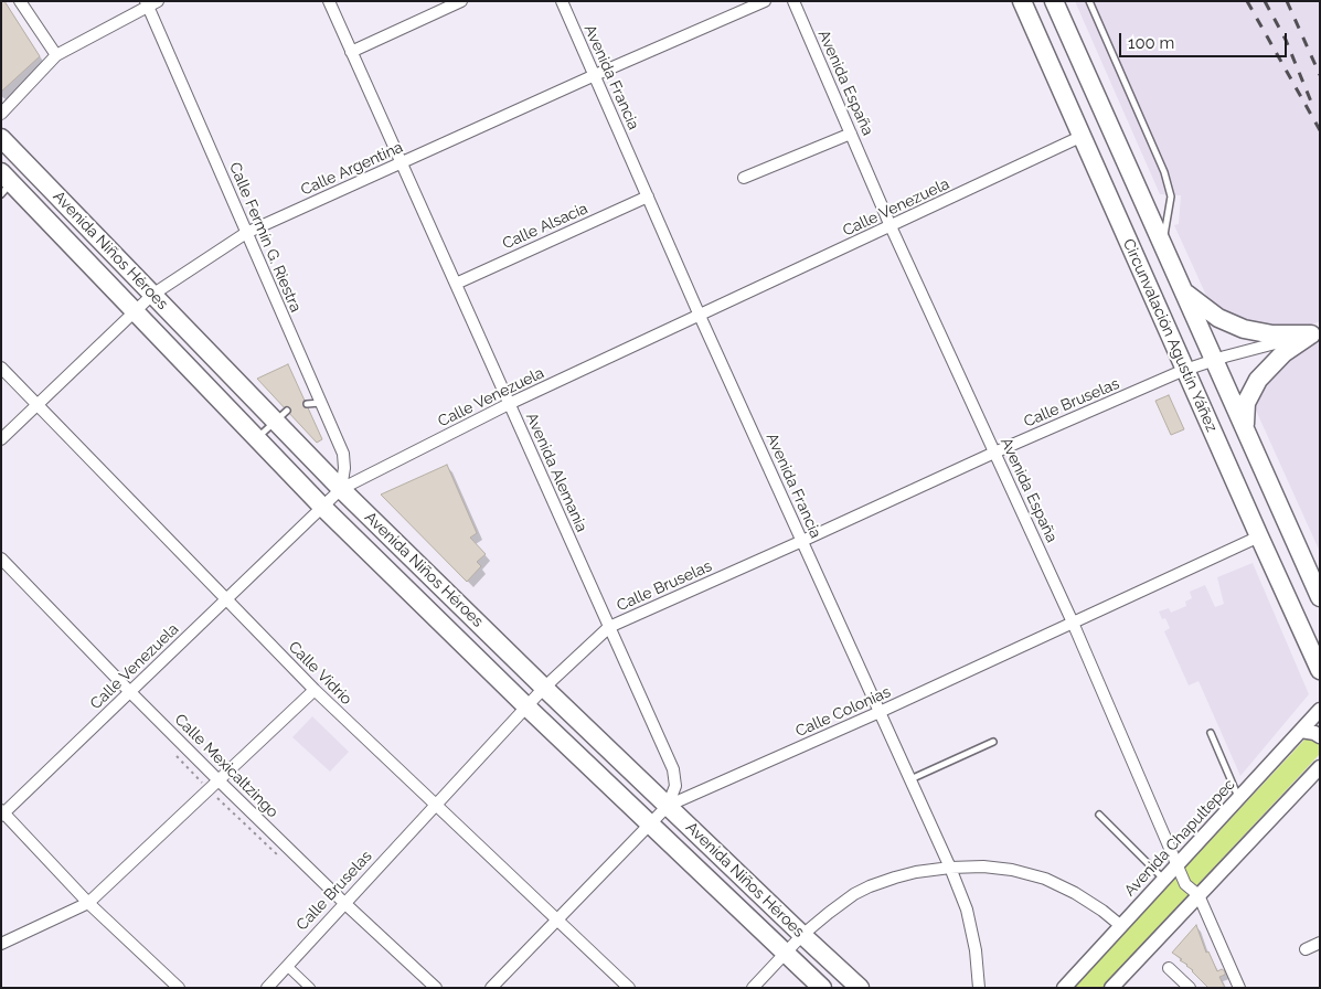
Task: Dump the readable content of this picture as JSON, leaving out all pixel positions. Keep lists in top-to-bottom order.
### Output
{
  "streets": {
    "main road": ["Avenida Niños Héroes", "Circunvalación Agustín Yáñez"],
    "street": [
      "Avenida Francia",
      "Avenida España",
      "Calle Argentina",
      "Calle Venezuela",
      "Calle Alsacia",
      "Calle Fermín G. Riestra",
      "Calle Bruselas",
      "Avenida Alemania",
      "Calle Vidrio",
      "Calle Colonias",
      "Calle Mexicaltzingo",
      "Avenida Chapultepec"
    ]
  },
  "crossings": [
    ["Avenida Francia", "Calle Argentina"],
    ["Avenida Francia", "Calle Venezuela"],
    ["Avenida Francia", "Calle Alsacia"],
    ["Avenida Francia", "Calle Bruselas"],
    ["Avenida Francia", "Calle Colonias"],
    ["Avenida España", "Calle Venezuela"],
    ["Avenida España", "Calle Bruselas"],
    ["Avenida España", "Calle Colonias"],
    ["Avenida España", "Avenida Chapultepec"],
    ["Calle Argentina", "Calle Fermín G. Riestra"],
    ["Calle Argentina", "Avenida Niños Héroes"],
    ["Calle Argentina", "Avenida Alemania"],
    ["Calle Argentina", "Calle Vidrio"],
    ["Calle Venezuela", "Calle Fermín G. Riestra"],
    ["Calle Venezuela", "Avenida Niños Héroes"],
    ["Calle Venezuela", "Circunvalación Agustín Yáñez"],
    ["Calle Venezuela", "Avenida Alemania"],
    ["Calle Venezuela", "Calle Vidrio"],
    ["Calle Venezuela", "Calle Mexicaltzingo"],
    ["Calle Alsacia", "Avenida Alemania"],
    ["Calle Fermín G. Riestra", "Avenida Niños Héroes"],
    ["Avenida Niños Héroes", "Calle Bruselas"],
    ["Avenida Niños Héroes", "Avenida Alemania"],
    ["Avenida Niños Héroes", "Calle Colonias"],
    ["Circunvalación Agustín Yáñez", "Calle Bruselas"],
    ["Circunvalación Agustín Yáñez", "Calle Colonias"],
    ["Calle Bruselas", "Avenida Alemania"],
    ["Calle Bruselas", "Calle Vidrio"],
    ["Calle Bruselas", "Calle Mexicaltzingo"],
    ["Avenida Alemania", "Calle Colonias"],
    ["Calle Vidrio", "Calle Colonias"]
  ],
  "scale_bar": "100 m"
}
